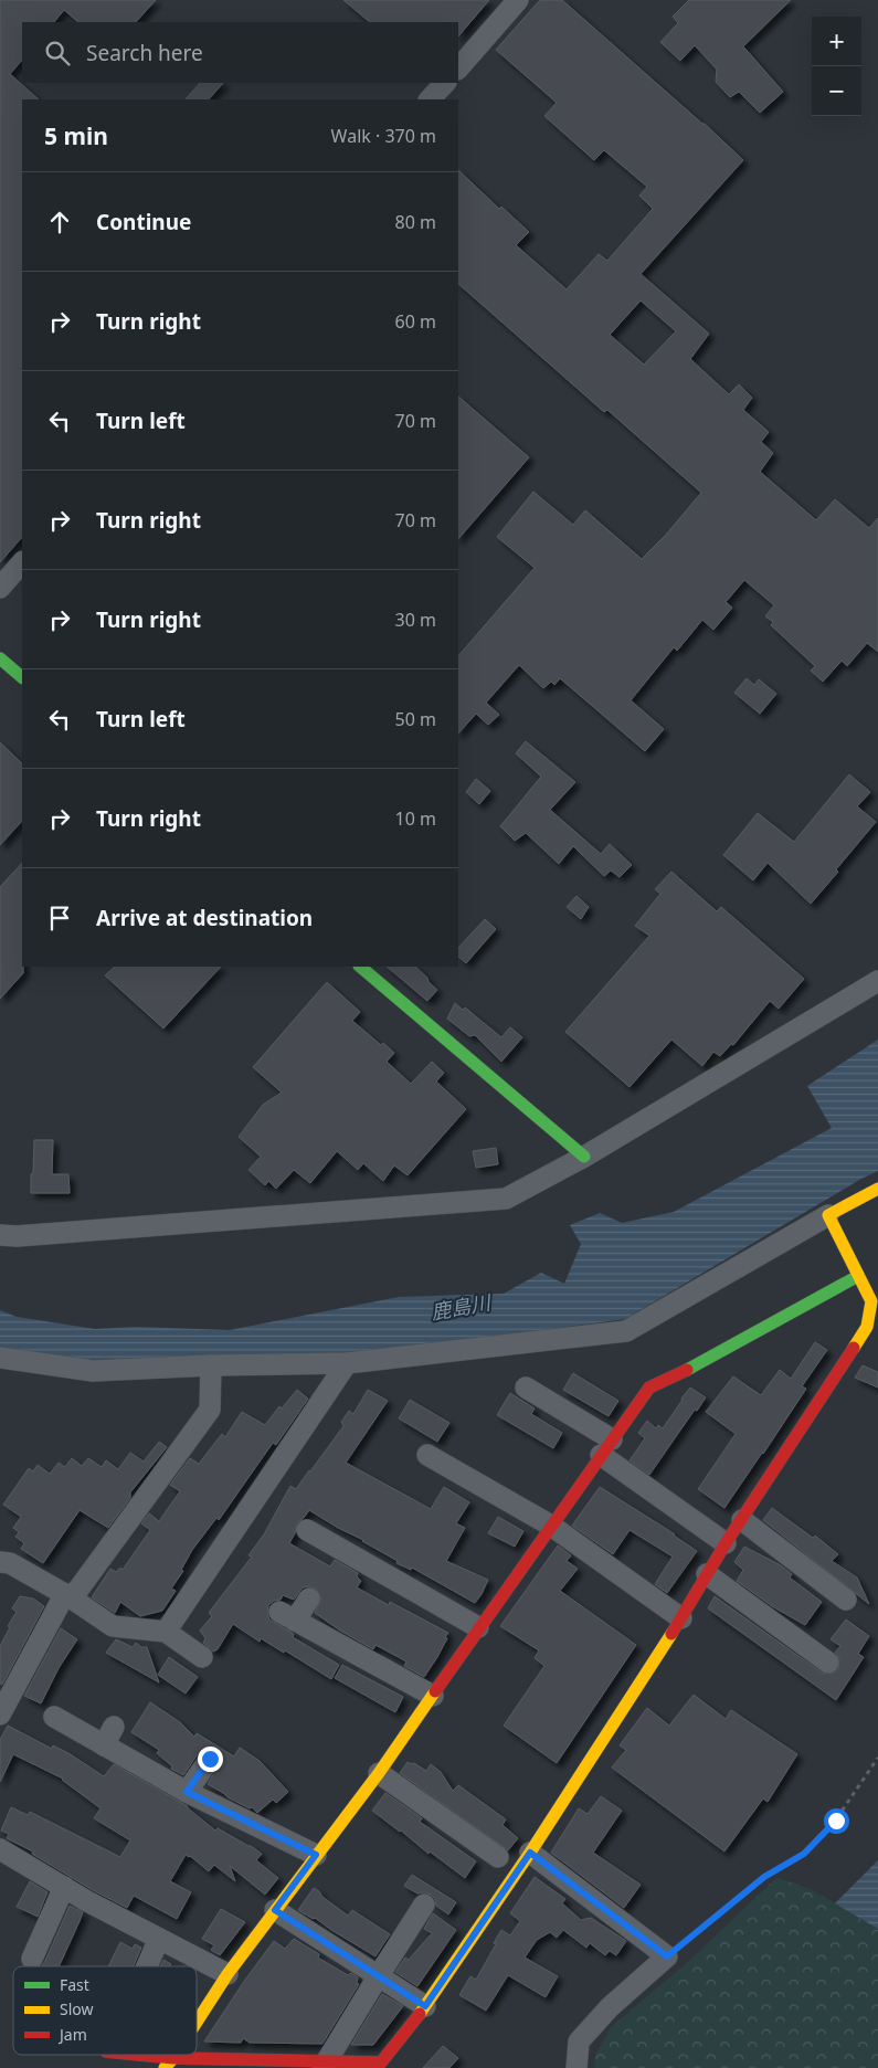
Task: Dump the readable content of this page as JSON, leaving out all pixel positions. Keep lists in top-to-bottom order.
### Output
{
  "water": ["鹿島川"],
  "legend": ["Fast", "Slow", "Jam"],
  "page": {
    "map_buttons": ["+", "−"],
    "search": "Search here",
    "heading": ["5 min", "Walk · 370 m"],
    "list": [
      ["Continue", "80 m"],
      ["Turn right", "60 m"],
      ["Turn left", "70 m"],
      ["Turn right", "70 m"],
      ["Turn right", "30 m"],
      ["Turn left", "50 m"],
      ["Turn right", "10 m"],
      "Arrive at destination"
    ]
  }
}
